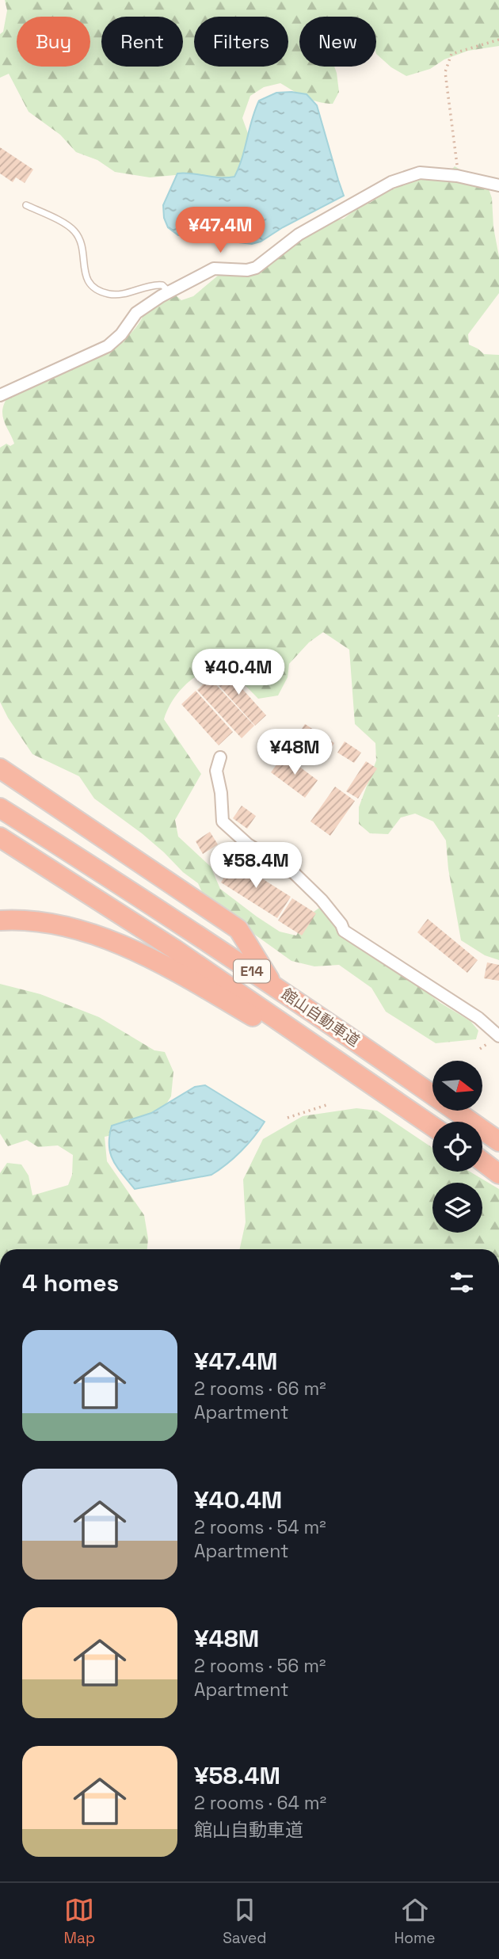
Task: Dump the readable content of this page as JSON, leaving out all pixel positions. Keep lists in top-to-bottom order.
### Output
{
  "streets": {
    "highway": ["E14", "館山自動車道"]
  },
  "north": "right",
  "page": {
    "chip": [
      "Buy",
      "Rent",
      "Filters",
      "New"
    ],
    "price": [
      "¥47.4M",
      "¥40.4M",
      "¥48M",
      "¥58.4M"
    ],
    "heading": "4 homes",
    "list": [
      {
        "name": "¥47.4M",
        "note": "2 rooms · 66 m² · Apartment"
      },
      {
        "name": "¥40.4M",
        "note": "2 rooms · 54 m² · Apartment"
      },
      {
        "name": "¥48M",
        "note": "2 rooms · 56 m² · Apartment"
      },
      {
        "name": "¥58.4M",
        "note": "2 rooms · 64 m² · 館山自動車道"
      }
    ],
    "tabs": ["Map", "Saved", "Home"]
  }
}
